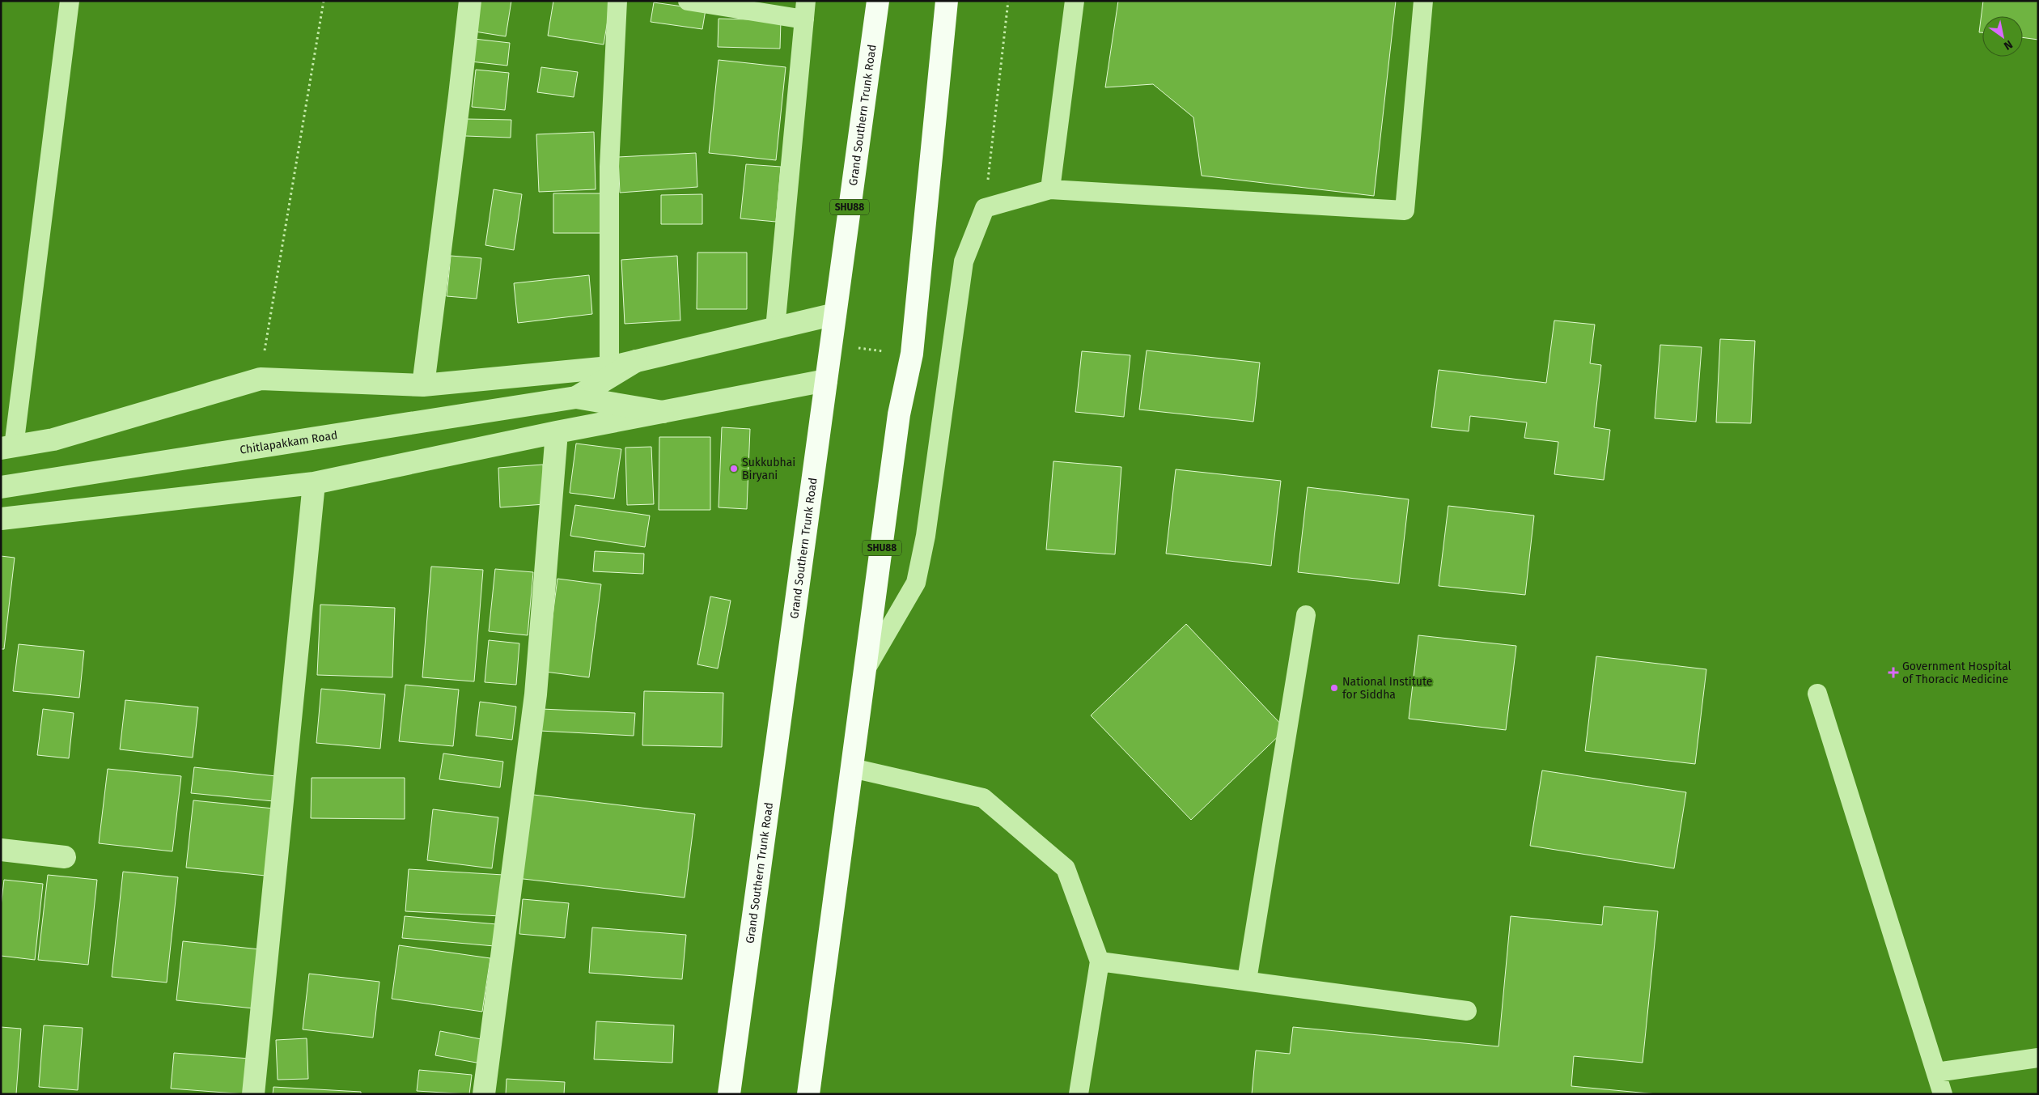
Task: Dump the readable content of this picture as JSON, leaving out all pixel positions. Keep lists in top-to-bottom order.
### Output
{
  "streets": {
    "main road": ["Grand Southern Trunk Road", "SHU88"],
    "street": ["Chitlapakkam Road"]
  },
  "places": {
    "other": ["Sukkubhai Biryani", "National Institute for Siddha"],
    "health": ["Government Hospital of Thoracic Medicine"]
  },
  "north": "bottom right"
}
